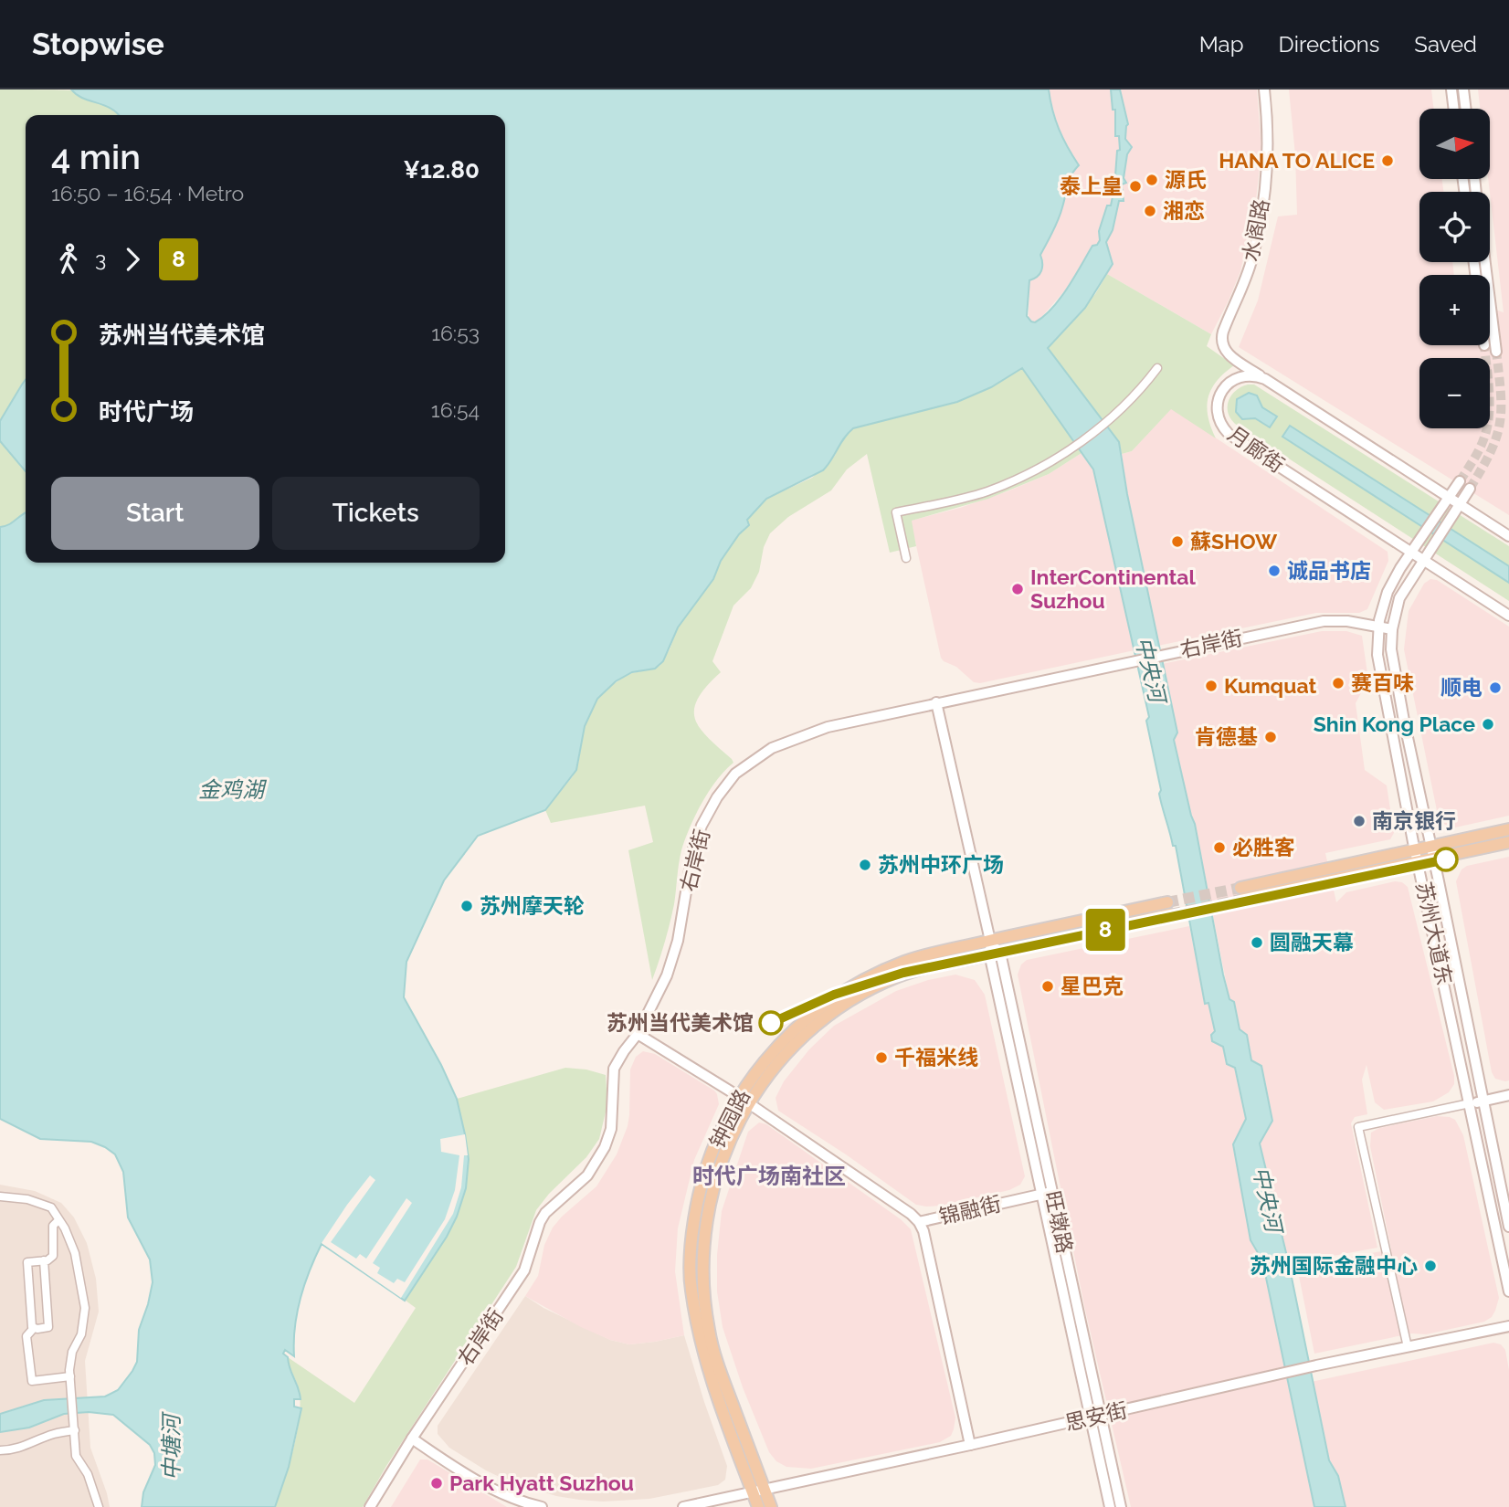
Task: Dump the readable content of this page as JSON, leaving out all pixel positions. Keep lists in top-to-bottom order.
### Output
{
  "streets": {
    "main road": ["钟园路"],
    "street": [
      "水阁路",
      "月廊街",
      "右岸街",
      "苏州大道东",
      "锦融街",
      "旺墩路",
      "思安街"
    ]
  },
  "crossings": [
    ["月廊街", "苏州大道东"],
    ["右岸街", "苏州大道东"],
    ["右岸街", "锦融街"],
    ["右岸街", "旺墩路"],
    ["钟园路", "锦融街"],
    ["钟园路", "旺墩路"],
    ["钟园路", "思安街"],
    ["锦融街", "旺墩路"],
    ["旺墩路", "思安街"]
  ],
  "districts": ["时代广场南社区"],
  "water": ["中央河", "金鸡湖", "中塘河"],
  "places": [
    "HANA TO ALICE",
    "源氏",
    "泰上皇",
    "湘恋",
    "蘇SHOW",
    "诚品书店",
    "InterContinental Suzhou",
    "赛百味",
    "Kumquat",
    "顺电",
    "Shin Kong Place",
    "肯德基",
    "南京银行",
    "必胜客",
    "苏州中环广场",
    "苏州摩天轮",
    "圆融天幕",
    "星巴克",
    "苏州当代美术馆",
    "千福米线",
    "苏州国际金融中心",
    "Park Hyatt Suzhou"
  ],
  "lines": ["metro line 8"],
  "north": "right",
  "page": {
    "header": "Stopwise",
    "nav": ["Map", "Directions", "Saved"],
    "on_map": "8",
    "map_buttons": ["+", "−"],
    "heading": ["4 min", "16:50 – 16:54 · Metro", "¥12.80"],
    "legs": ["3", "8"],
    "list": [
      {
        "name": "苏州当代美术馆",
        "value": "16:53"
      },
      {
        "name": "时代广场",
        "value": "16:54"
      }
    ],
    "buttons": ["Start", "Tickets"]
  }
}
